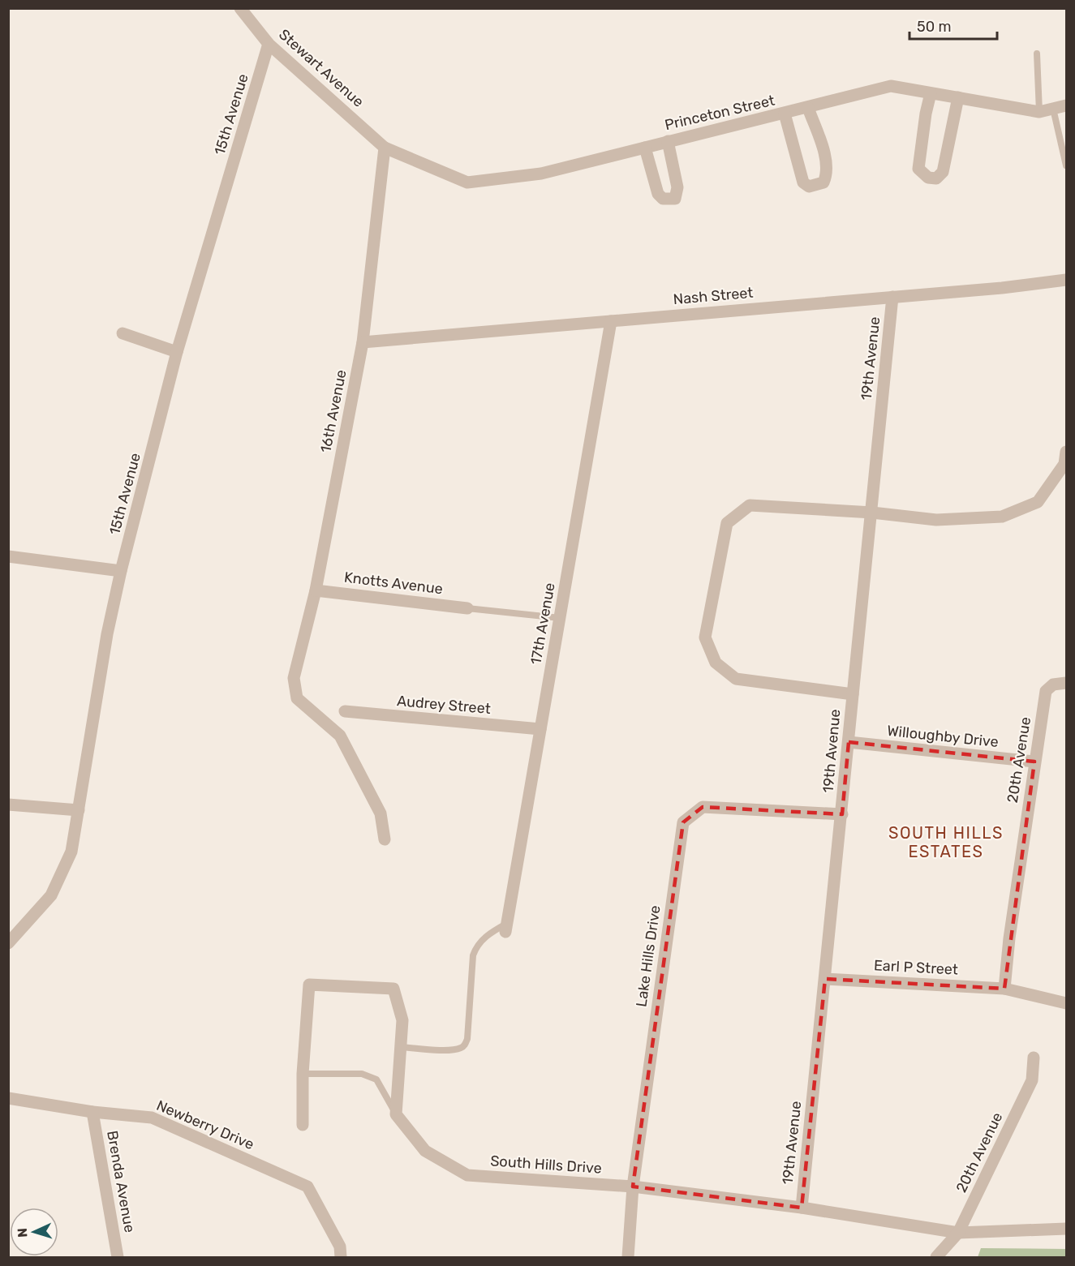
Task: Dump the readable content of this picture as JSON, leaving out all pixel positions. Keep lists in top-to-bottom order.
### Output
{
  "streets": {
    "street": [
      "Stewart Avenue",
      "Princeton Street",
      "15th Avenue",
      "Nash Street",
      "19th Avenue",
      "16th Avenue",
      "Knotts Avenue",
      "17th Avenue",
      "Audrey Street",
      "Willoughby Drive",
      "20th Avenue",
      "Lake Hills Drive",
      "Earl P Street",
      "Newberry Drive",
      "South Hills Drive",
      "Brenda Avenue"
    ]
  },
  "crossings": [
    ["Stewart Avenue", "Princeton Street"],
    ["Stewart Avenue", "15th Avenue"],
    ["Stewart Avenue", "16th Avenue"],
    ["Princeton Street", "16th Avenue"],
    ["Nash Street", "19th Avenue"],
    ["Nash Street", "16th Avenue"],
    ["Nash Street", "17th Avenue"],
    ["19th Avenue", "Willoughby Drive"],
    ["19th Avenue", "Lake Hills Drive"],
    ["19th Avenue", "Earl P Street"],
    ["19th Avenue", "South Hills Drive"],
    ["16th Avenue", "Knotts Avenue"],
    ["17th Avenue", "Audrey Street"],
    ["Willoughby Drive", "20th Avenue"],
    ["20th Avenue", "Earl P Street"],
    ["20th Avenue", "South Hills Drive"],
    ["Lake Hills Drive", "South Hills Drive"],
    ["Newberry Drive", "Brenda Avenue"]
  ],
  "districts": ["SOUTH HILLS ESTATES"],
  "scale_bar": "50 m",
  "north": "left"
}
